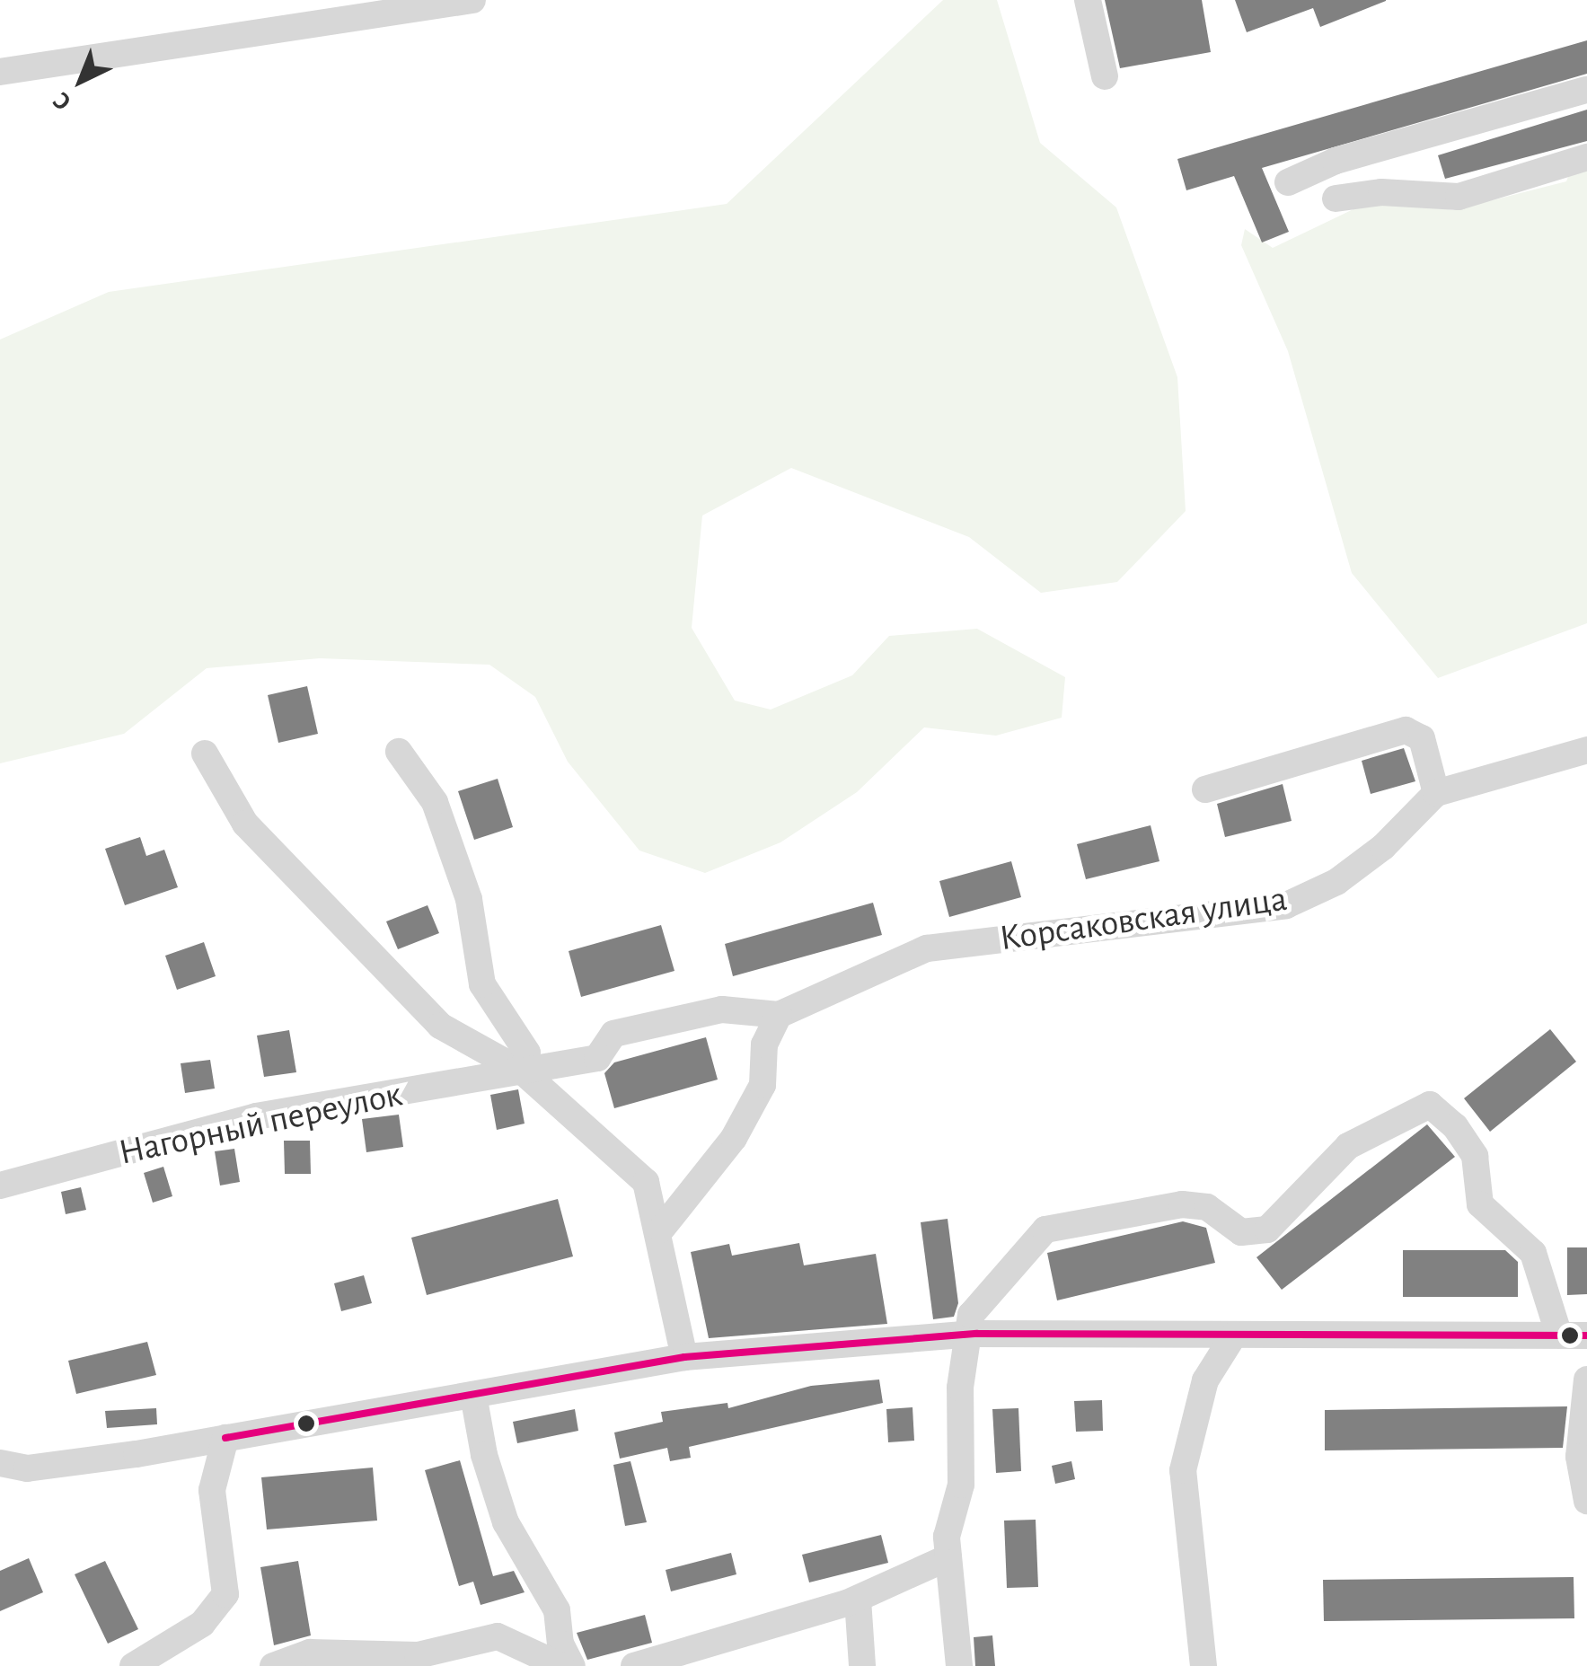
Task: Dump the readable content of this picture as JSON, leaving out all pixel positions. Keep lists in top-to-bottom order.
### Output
{
  "streets": {
    "street": ["Корсаковская улица", "Нагорный переулок"]
  },
  "crossings": [
    ["Корсаковская улица", "Нагорный переулок"]
  ],
  "north": "bottom left"
}
